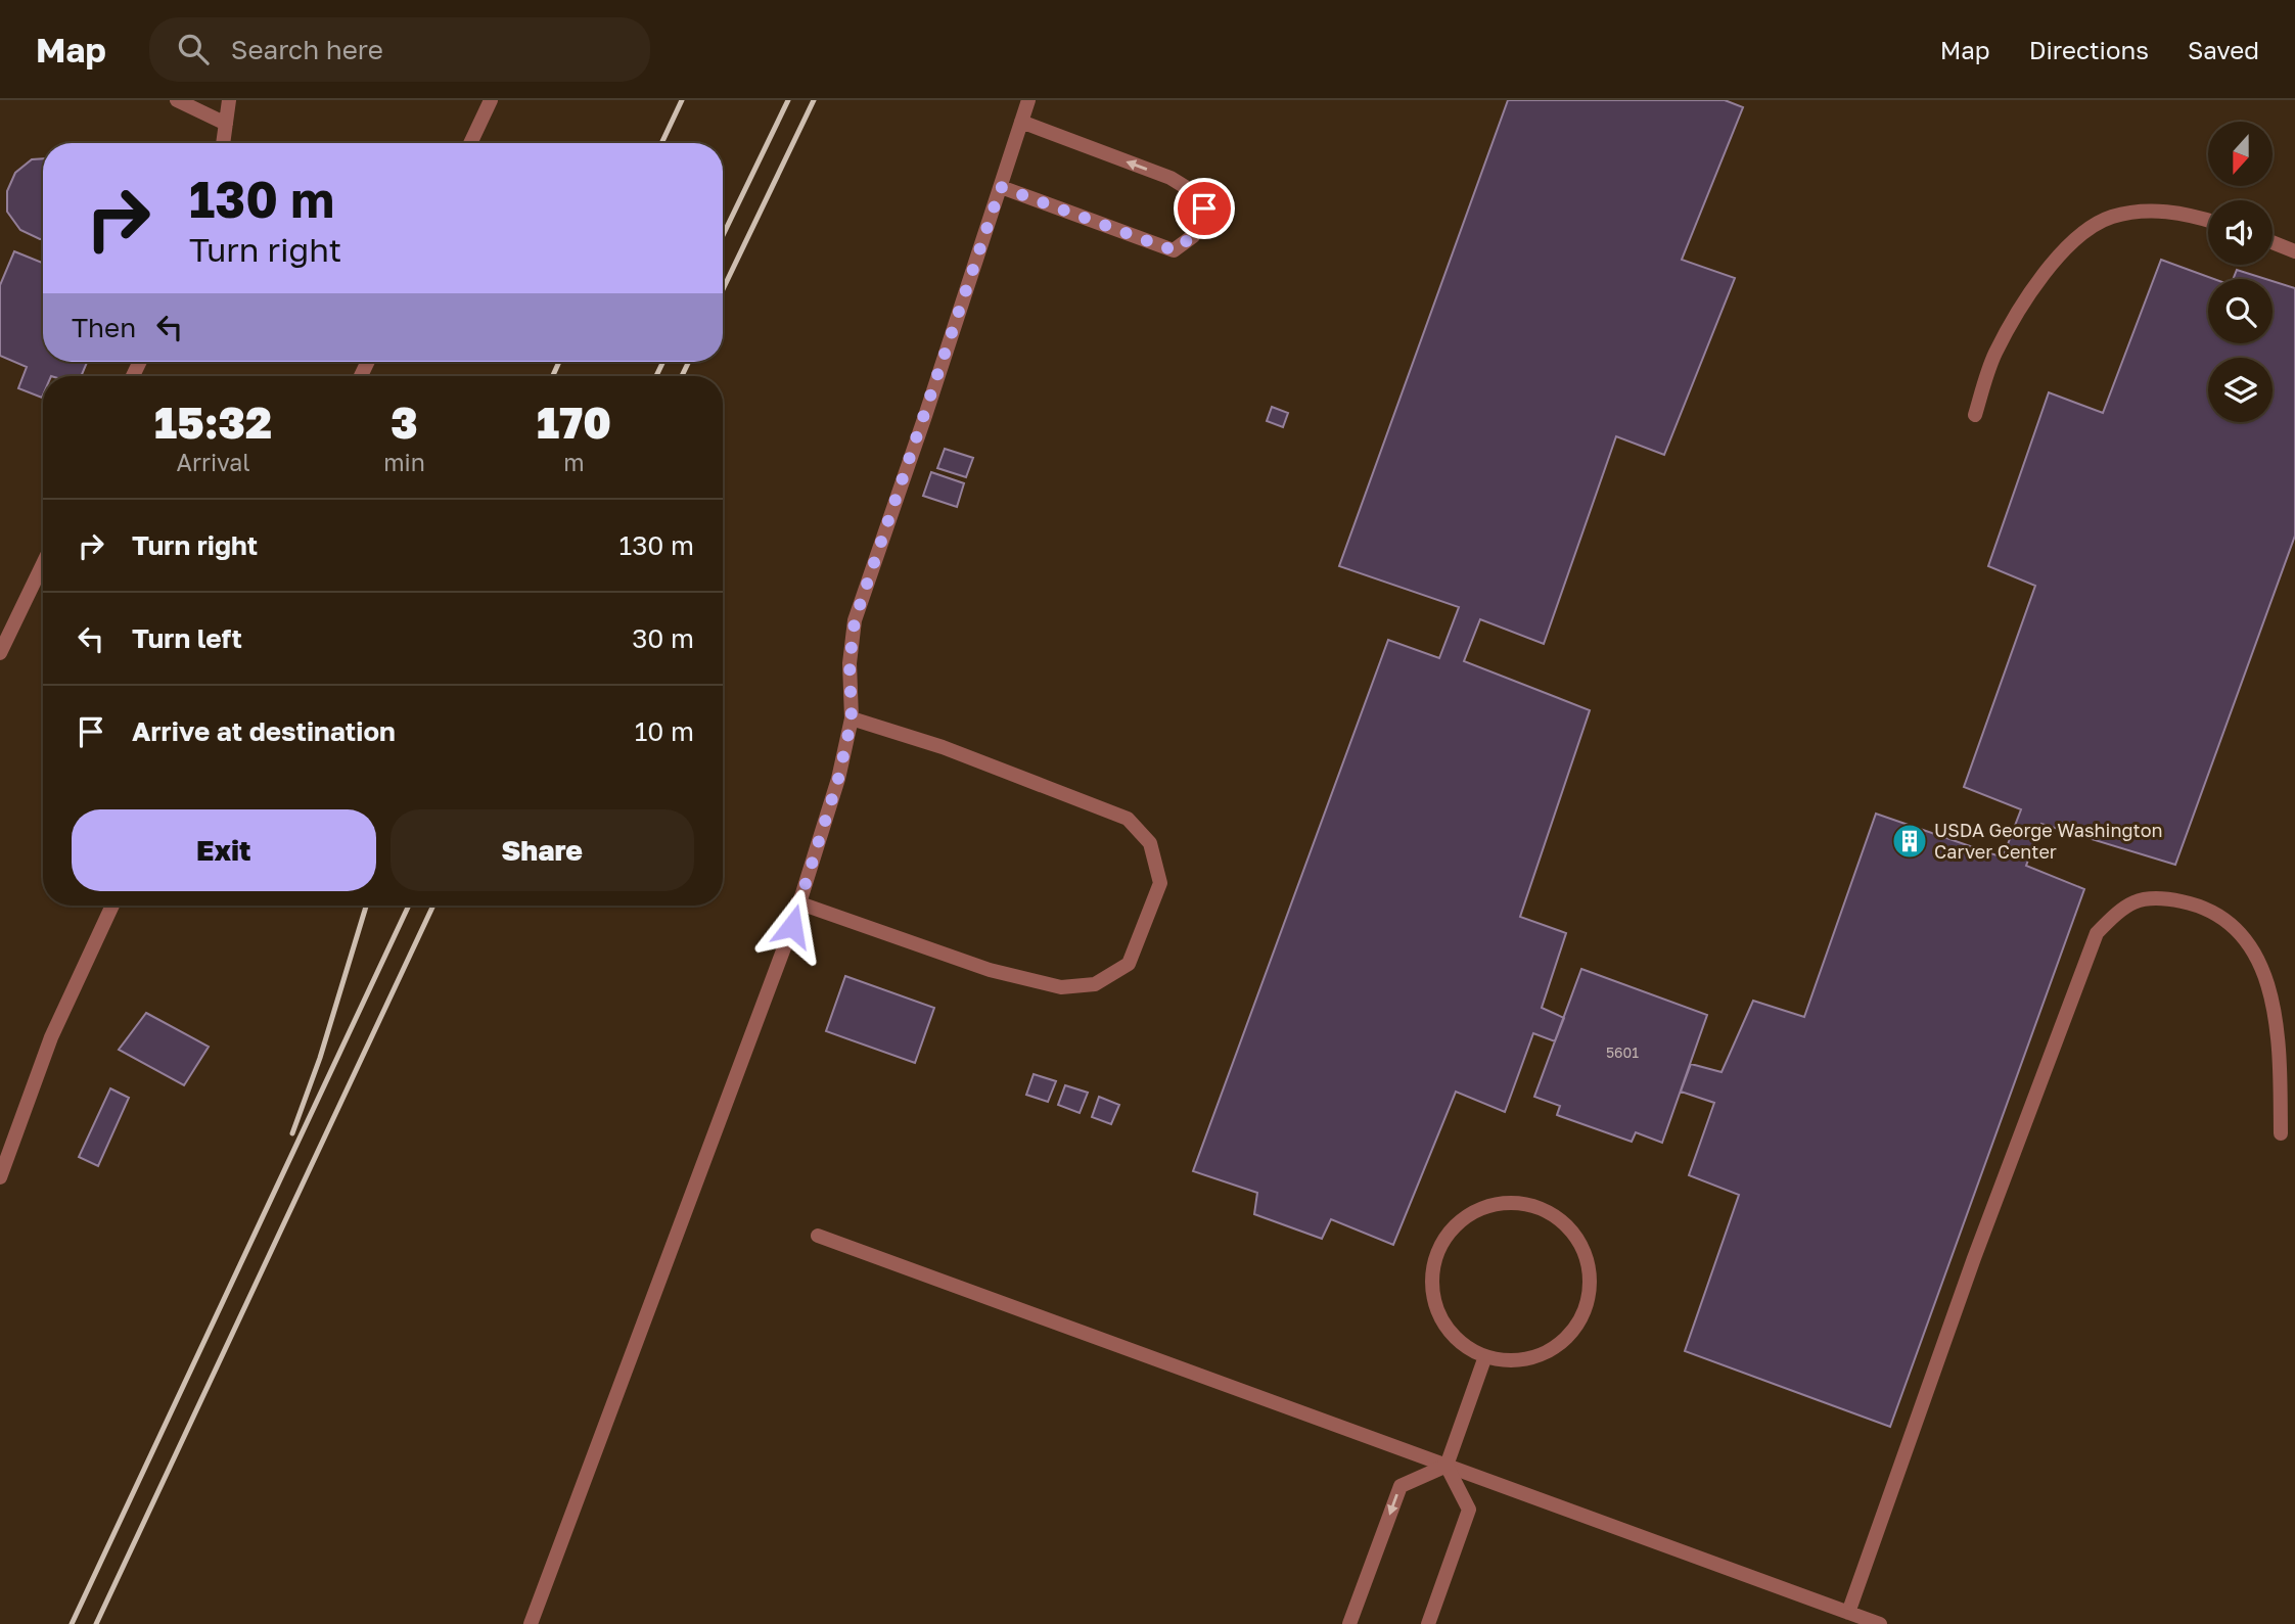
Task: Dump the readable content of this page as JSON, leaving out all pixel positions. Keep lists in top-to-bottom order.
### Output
{
  "places": {
    "building": ["USDA George Washington Carver Center"]
  },
  "house_numbers": ["5601"],
  "north": "bottom",
  "page": {
    "header": "Map",
    "search": "Search here",
    "nav": ["Map", "Directions", "Saved"],
    "turn": ["130 m", "Turn right"],
    "then": "Then",
    "eta": [
      "15:32",
      "Arrival",
      "3",
      "min",
      "170",
      "m"
    ],
    "list": [
      {
        "name": "Turn right",
        "value": "130 m"
      },
      {
        "name": "Turn left",
        "value": "30 m"
      },
      {
        "name": "Arrive at destination",
        "value": "10 m"
      }
    ],
    "buttons": ["Exit", "Share"]
  }
}
